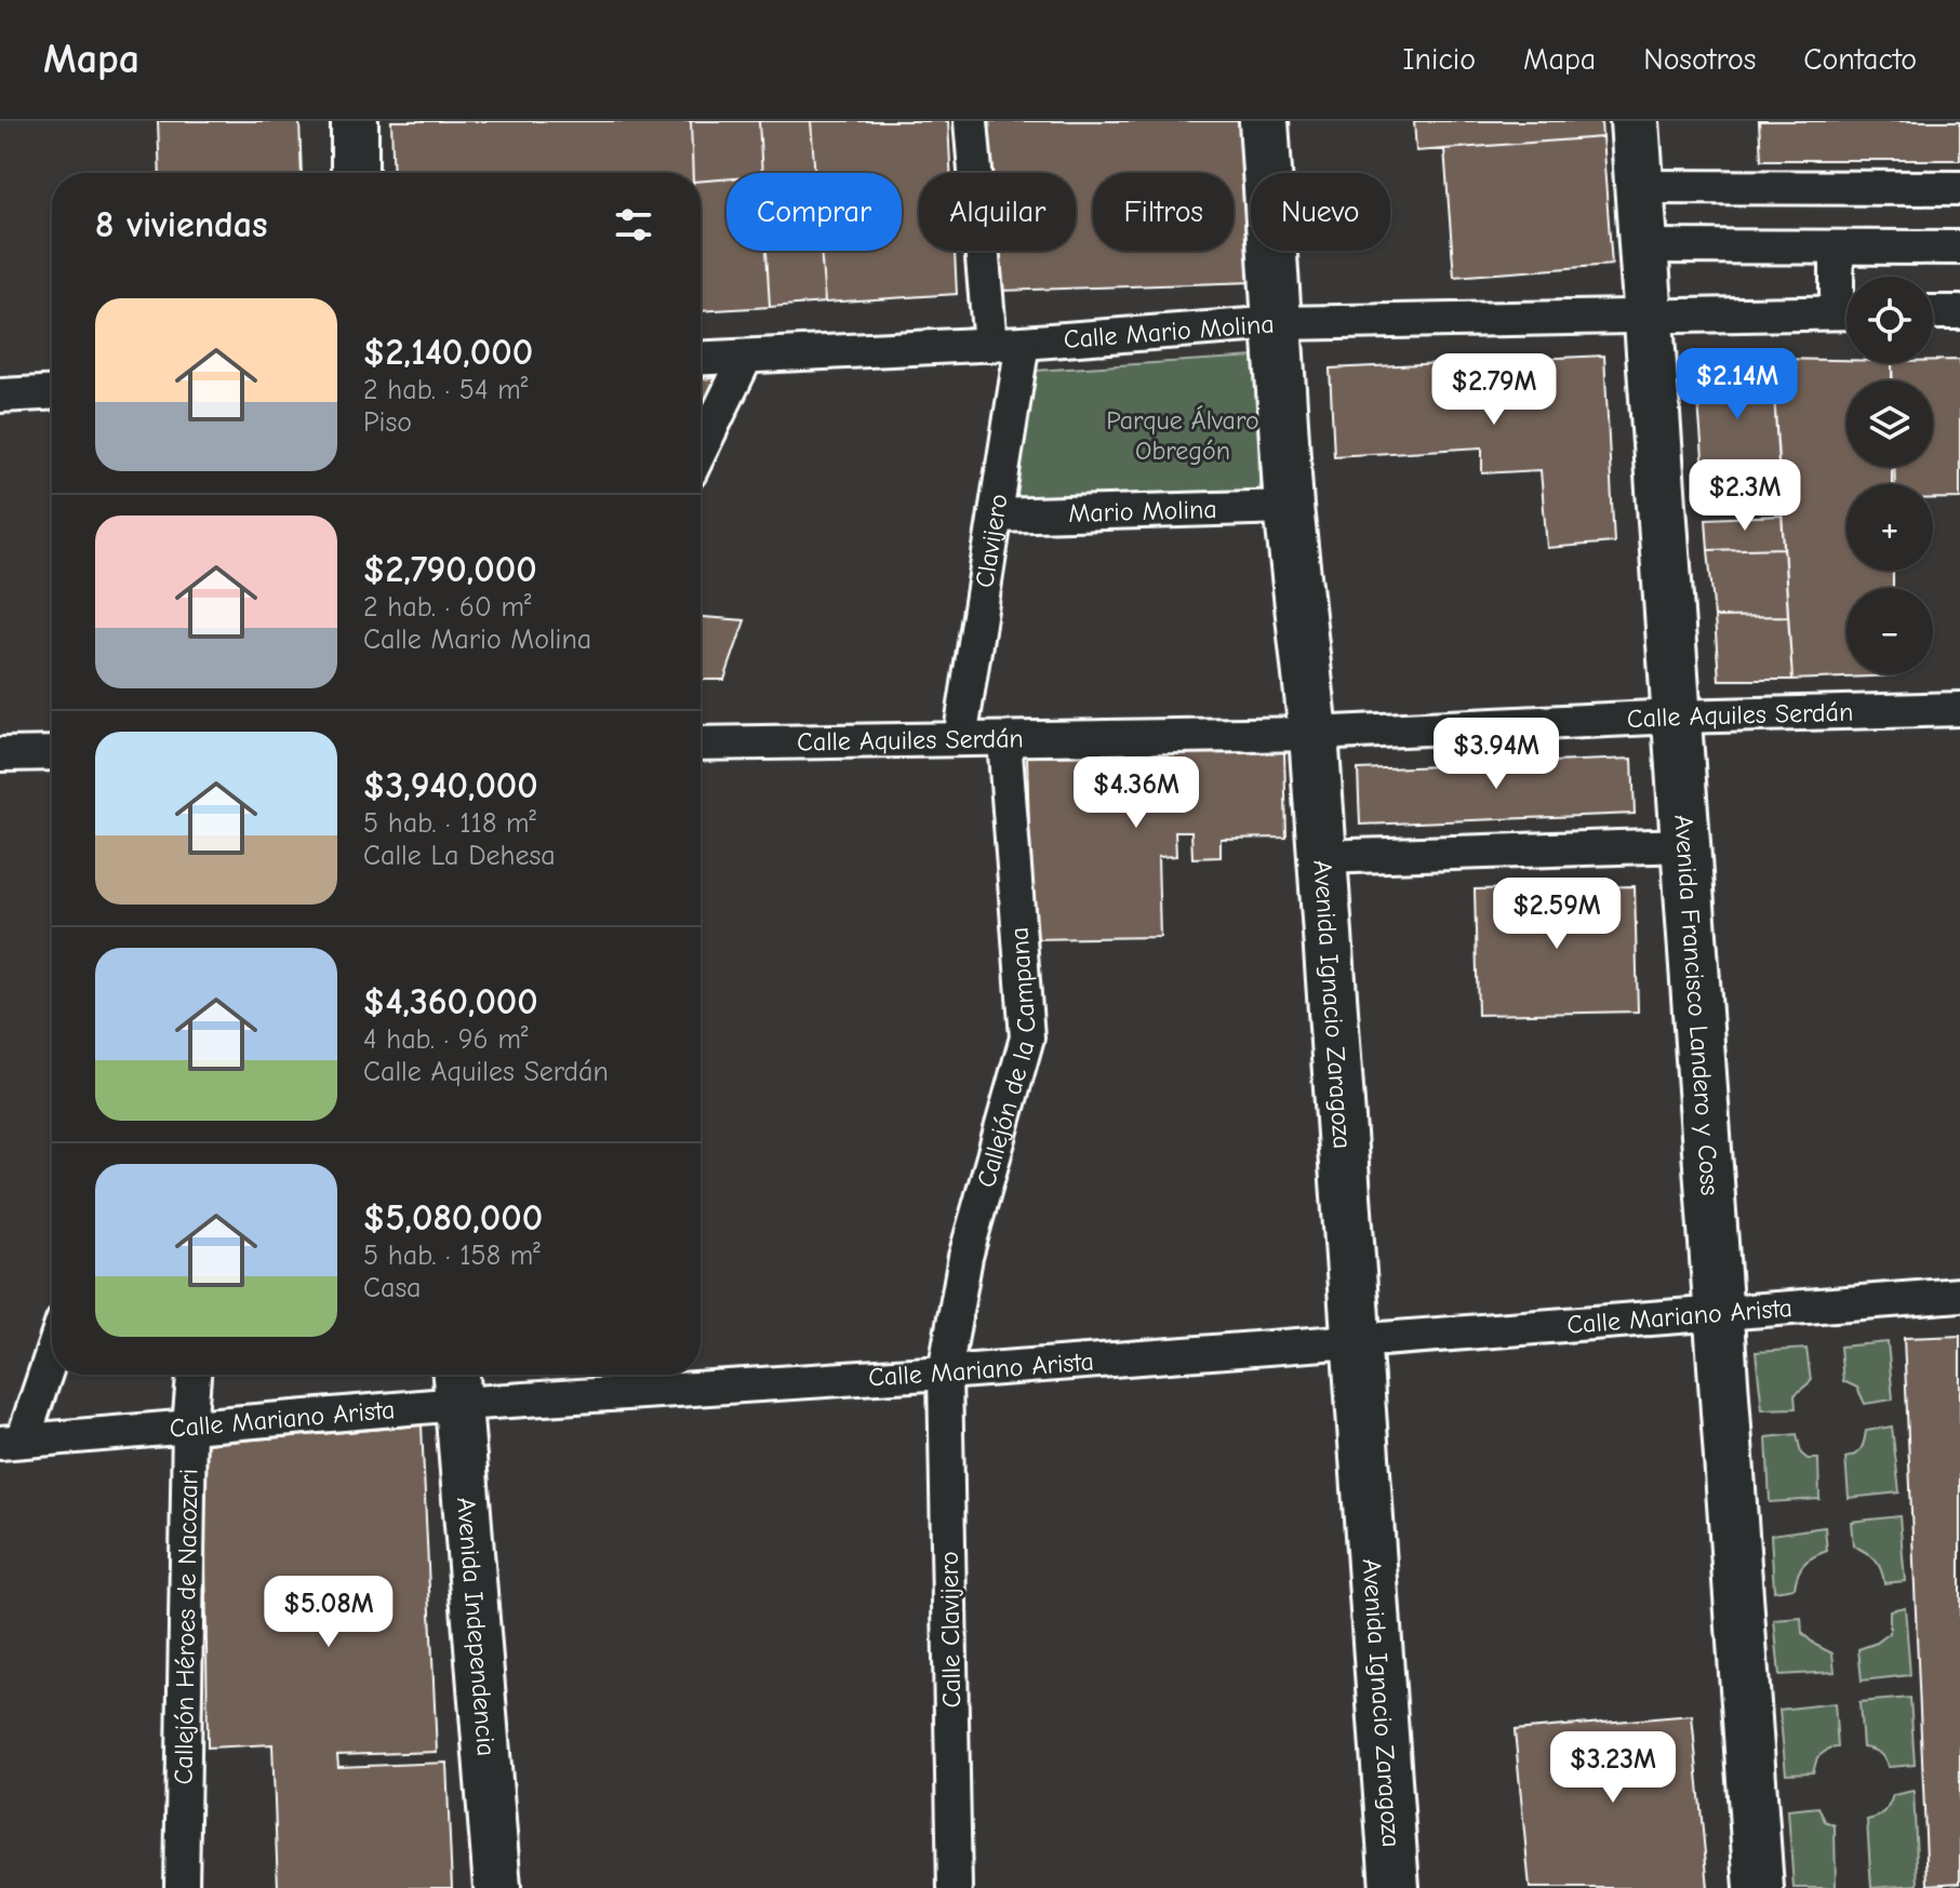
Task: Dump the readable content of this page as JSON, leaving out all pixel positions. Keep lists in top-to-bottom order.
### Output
{
  "streets": {
    "main road": ["Avenida Ignacio Zaragoza", "Avenida Francisco Landero y Coss"],
    "street": [
      "Calle Mario Molina",
      "Mario Molina",
      "Clavijero",
      "Calle Aquiles Serdán",
      "Callejón de la Campana",
      "Calle Mariano Arista",
      "Callejón Héroes de Nacozari",
      "Avenida Independencia",
      "Calle Clavijero"
    ]
  },
  "crossings": [
    ["Calle Mario Molina", "Clavijero"],
    ["Calle Mario Molina", "Avenida Ignacio Zaragoza"],
    ["Calle Mario Molina", "Avenida Francisco Landero y Coss"],
    ["Mario Molina", "Clavijero"],
    ["Mario Molina", "Avenida Ignacio Zaragoza"],
    ["Clavijero", "Calle Aquiles Serdán"],
    ["Calle Aquiles Serdán", "Avenida Ignacio Zaragoza"],
    ["Calle Aquiles Serdán", "Avenida Francisco Landero y Coss"],
    ["Calle Aquiles Serdán", "Callejón de la Campana"],
    ["Avenida Ignacio Zaragoza", "Calle Mariano Arista"],
    ["Avenida Francisco Landero y Coss", "Calle Mariano Arista"],
    ["Callejón de la Campana", "Calle Mariano Arista"],
    ["Callejón de la Campana", "Calle Clavijero"],
    ["Calle Mariano Arista", "Callejón Héroes de Nacozari"],
    ["Calle Mariano Arista", "Avenida Independencia"],
    ["Calle Mariano Arista", "Calle Clavijero"]
  ],
  "parks": ["Parque Álvaro Obregón"],
  "page": {
    "header": "Mapa",
    "nav": [
      "Inicio",
      "Mapa",
      "Nosotros",
      "Contacto"
    ],
    "chip": [
      "Comprar",
      "Alquilar",
      "Filtros",
      "Nuevo"
    ],
    "heading": "8 viviendas",
    "map_buttons": ["+", "−"],
    "list": [
      {
        "name": "$2,140,000",
        "note": "2 hab. · 54 m² · Piso"
      },
      {
        "name": "$2,790,000",
        "note": "2 hab. · 60 m² · Calle Mario Molina"
      },
      {
        "name": "$3,940,000",
        "note": "5 hab. · 118 m² · Calle La Dehesa"
      },
      {
        "name": "$4,360,000",
        "note": "4 hab. · 96 m² · Calle Aquiles Serdán"
      },
      {
        "name": "$5,080,000",
        "note": "5 hab. · 158 m² · Casa"
      }
    ],
    "price": [
      "$2.14M",
      "$2.79M",
      "$2.3M",
      "$3.94M",
      "$4.36M",
      "$2.59M",
      "$5.08M",
      "$3.23M"
    ]
  }
}
